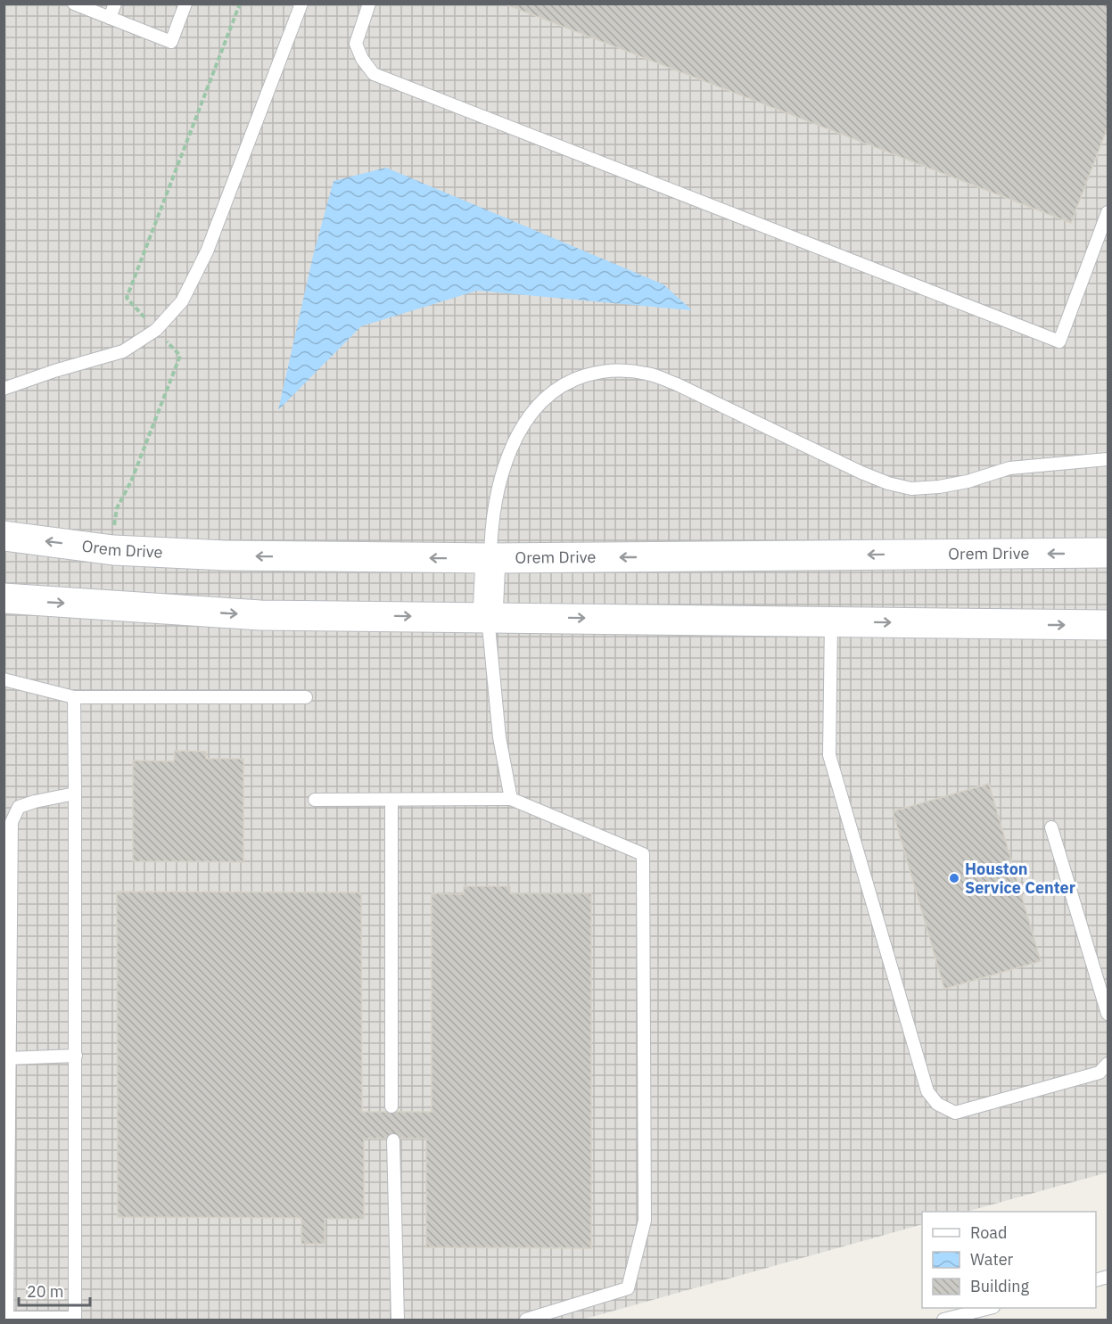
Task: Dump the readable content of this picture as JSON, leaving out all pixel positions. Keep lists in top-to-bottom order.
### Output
{
  "streets": {
    "main road": ["Orem Drive"]
  },
  "places": ["Houston Service Center"],
  "legend": ["Road", "Water", "Building"],
  "scale_bar": "20 m"
}
